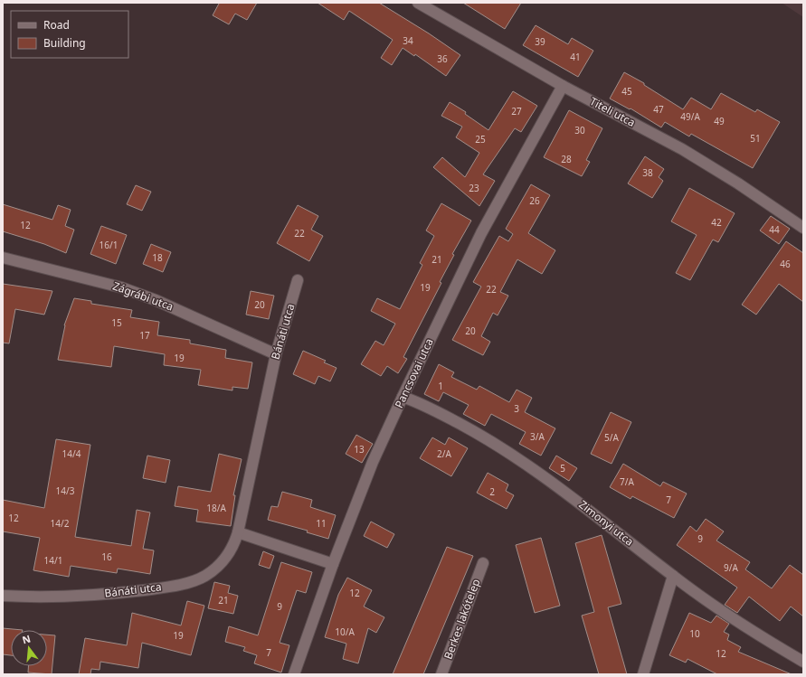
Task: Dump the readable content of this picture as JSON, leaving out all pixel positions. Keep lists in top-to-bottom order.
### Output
{
  "streets": {
    "street": [
      "Titeli utca",
      "Zágrábi utca",
      "Bánáti utca",
      "Pancsovai utca",
      "Zimonyi utca",
      "Berkes lakótelep"
    ]
  },
  "crossings": [
    ["Titeli utca", "Pancsovai utca"],
    ["Zágrábi utca", "Bánáti utca"],
    ["Pancsovai utca", "Zimonyi utca"]
  ],
  "house_numbers": [
    "34",
    "39",
    "41",
    "36",
    "45",
    "47",
    "27",
    "49/A",
    "49",
    "30",
    "51",
    "25",
    "28",
    "38",
    "23",
    "26",
    "42",
    "12",
    "44",
    "22",
    "16/1",
    "18",
    "21",
    "46",
    "19",
    "22",
    "20",
    "15",
    "20",
    "17",
    "19",
    "1",
    "3",
    "3/A",
    "5/A",
    "13",
    "14/4",
    "2/A",
    "5",
    "7/A",
    "14/3",
    "2",
    "7",
    "18/A",
    "12",
    "14/2",
    "11",
    "9",
    "16",
    "14/1",
    "9/A",
    "12",
    "21",
    "9",
    "10/A",
    "10",
    "19",
    "7",
    "12"
  ],
  "legend": ["Road", "Building"],
  "north": "top"
}
